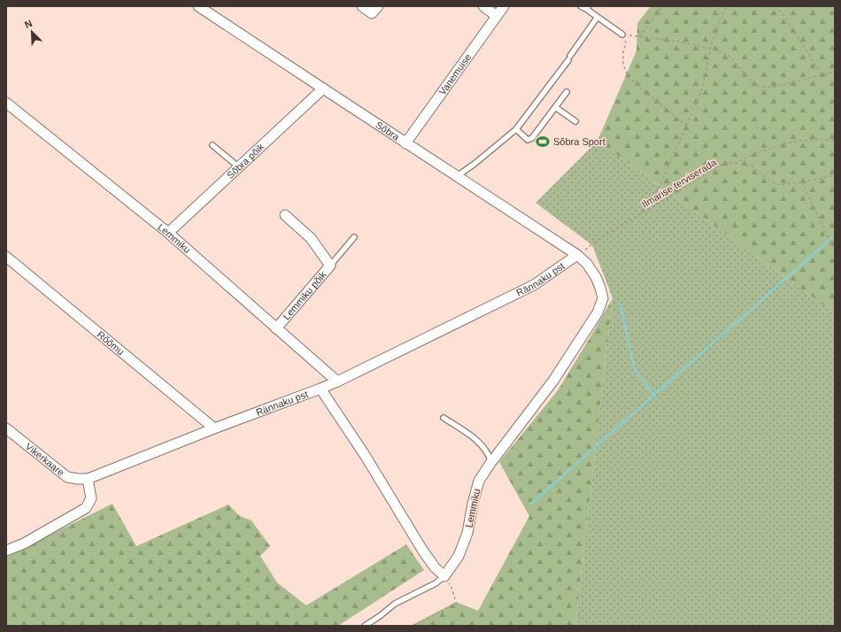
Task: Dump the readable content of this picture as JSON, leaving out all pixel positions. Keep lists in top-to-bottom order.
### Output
{
  "streets": {
    "street": [
      "Vanemuise",
      "Sõbra",
      "Sõbra põik",
      "Lemmiku",
      "Rännaku pst",
      "Lemmiku põik",
      "Rõõmu",
      "Vikerkaare"
    ],
    "path": ["Ilmarise terviserada"]
  },
  "crossings": [
    ["Vanemuise", "Sõbra"],
    ["Sõbra", "Sõbra põik"],
    ["Sõbra", "Ilmarise terviserada"],
    ["Sõbra", "Lemmiku"],
    ["Sõbra", "Rännaku pst"],
    ["Sõbra põik", "Lemmiku"],
    ["Ilmarise terviserada", "Lemmiku"],
    ["Ilmarise terviserada", "Rännaku pst"],
    ["Lemmiku", "Rännaku pst"],
    ["Lemmiku", "Lemmiku põik"],
    ["Rännaku pst", "Rõõmu"],
    ["Rännaku pst", "Vikerkaare"]
  ],
  "places": {
    "sports": ["Sõbra Sport"]
  },
  "north": "top left"
}
